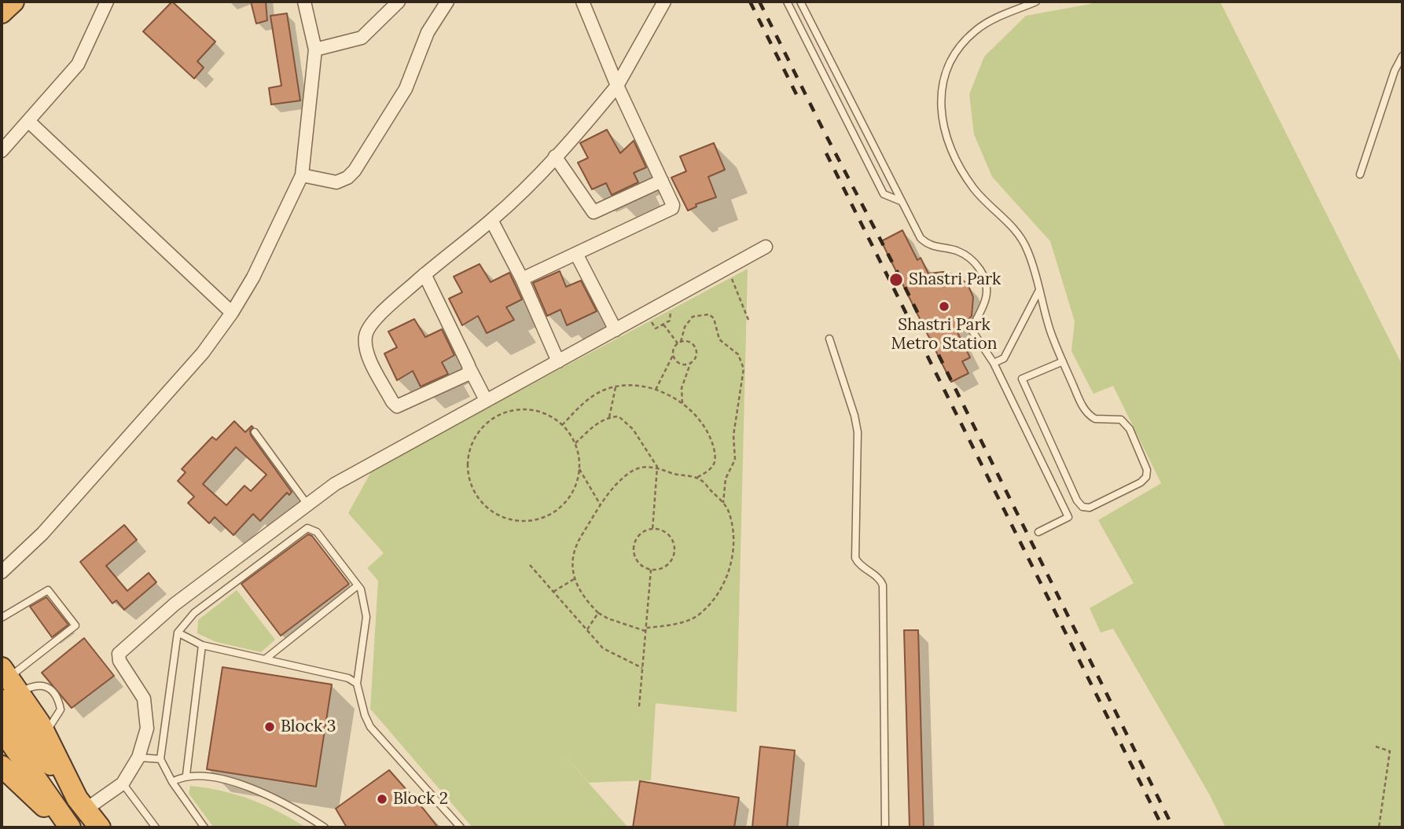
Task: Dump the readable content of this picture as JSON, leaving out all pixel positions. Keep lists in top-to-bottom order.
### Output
{
  "places": [
    "Shastri Park",
    "Shastri Park Metro Station",
    "Block 3",
    "Block 2"
  ]
}
